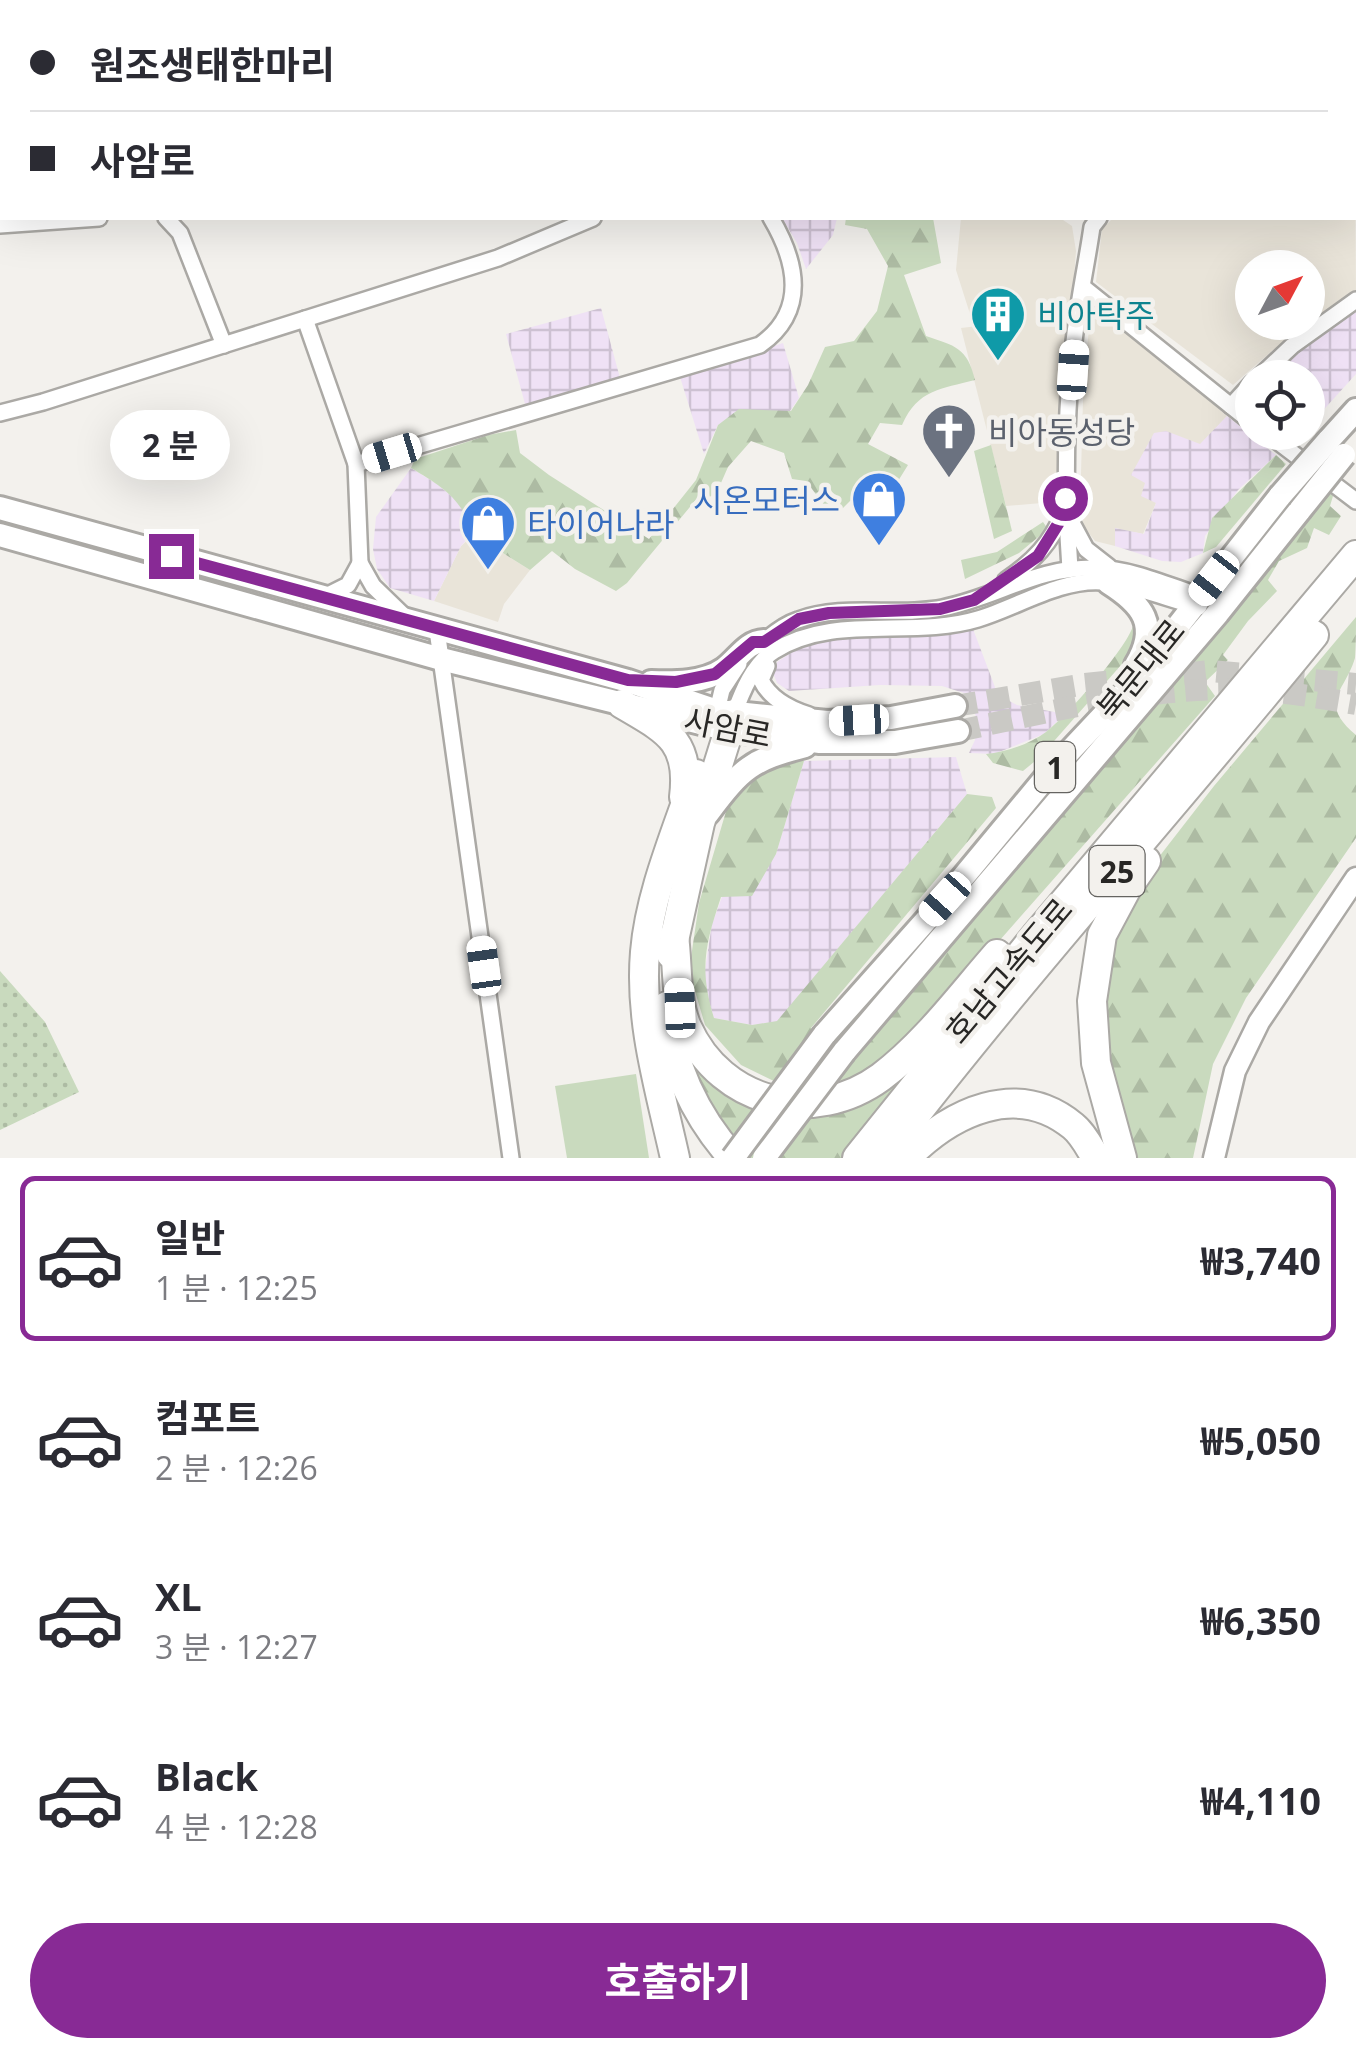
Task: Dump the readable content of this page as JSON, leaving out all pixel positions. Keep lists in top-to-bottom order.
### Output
{
  "streets": {
    "highway": ["25", "호남고속도로"],
    "main road": ["북문대로", "사암로", "1"]
  },
  "crossings": [
    ["북문대로", "사암로"]
  ],
  "places": {
    "building": ["비아탁주"],
    "church": ["비아동성당"],
    "shop": ["시온모터스", "타이어나라"]
  },
  "north": "top right",
  "page": {
    "banner": ["원조생태한마리", "사암로"],
    "bubble": "2 분",
    "list": [
      {
        "name": "일반",
        "note": "1 분 · 12:25",
        "value": "₩3,740"
      },
      {
        "name": "컴포트",
        "note": "2 분 · 12:26",
        "value": "₩5,050"
      },
      {
        "name": "XL",
        "note": "3 분 · 12:27",
        "value": "₩6,350"
      },
      {
        "name": "Black",
        "note": "4 분 · 12:28",
        "value": "₩4,110"
      }
    ],
    "buttons": "호출하기"
  }
}
